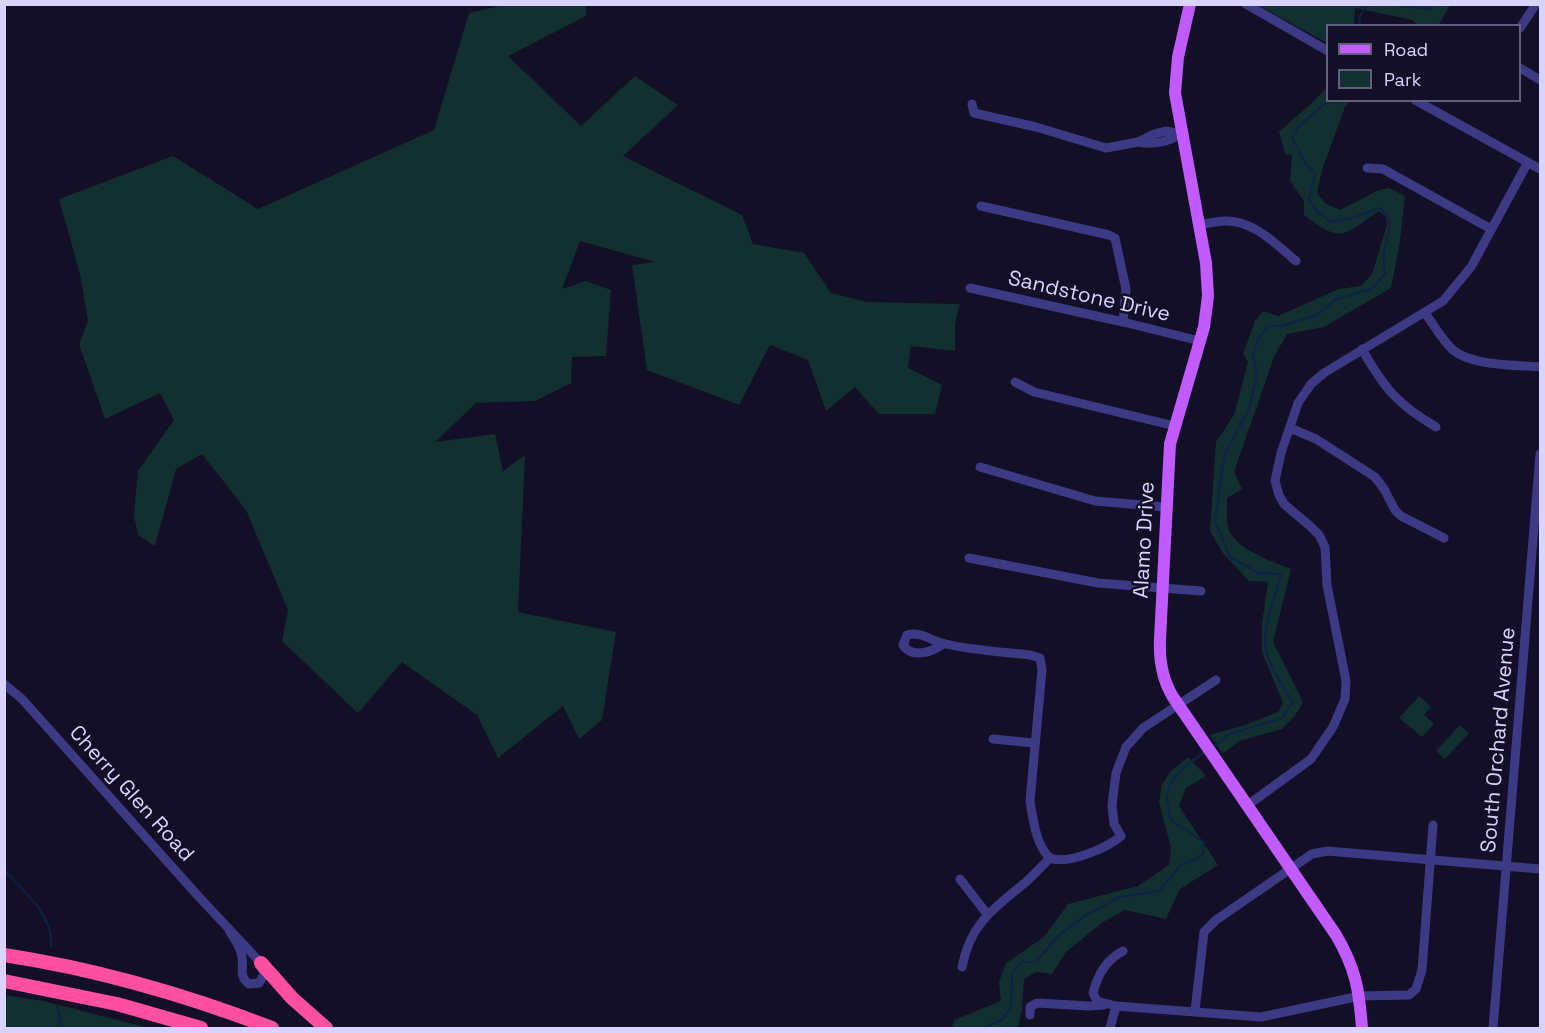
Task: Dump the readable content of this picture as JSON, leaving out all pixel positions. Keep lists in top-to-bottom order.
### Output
{
  "streets": {
    "main road": ["Alamo Drive"],
    "street": ["Sandstone Drive", "South Orchard Avenue", "Cherry Glen Road"]
  },
  "crossings": [
    ["Sandstone Drive", "Alamo Drive"]
  ],
  "legend": ["Road", "Park"]
}
